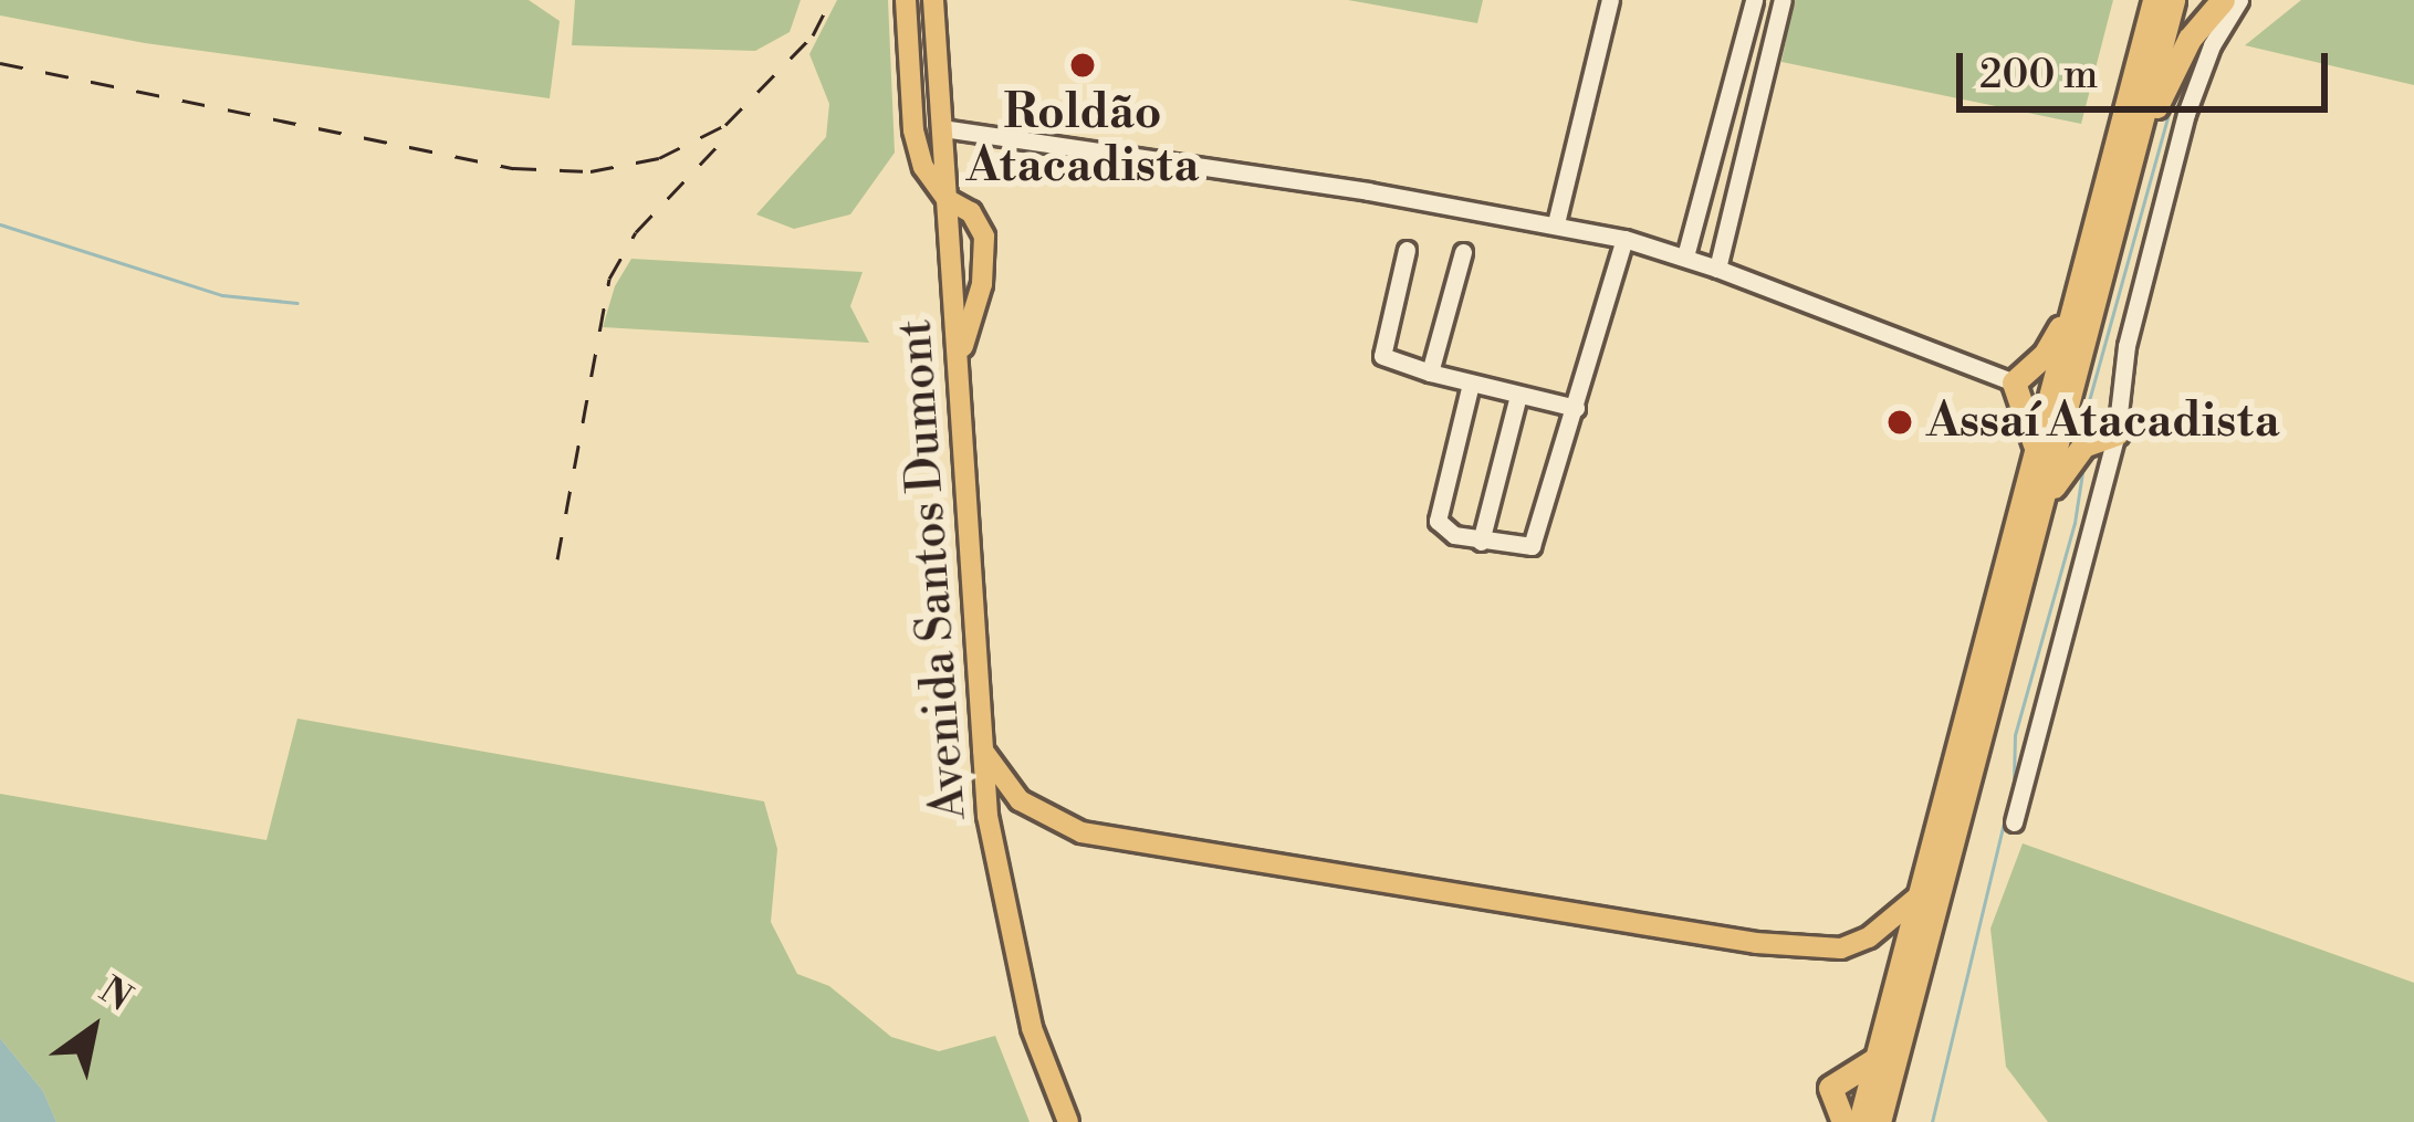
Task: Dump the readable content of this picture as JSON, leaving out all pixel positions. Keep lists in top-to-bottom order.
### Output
{
  "streets": {
    "main road": ["Avenida Santos Dumont"]
  },
  "places": ["Roldão Atacadista", "Assaí Atacadista"],
  "scale_bar": "200 m",
  "north": "top right"
}
